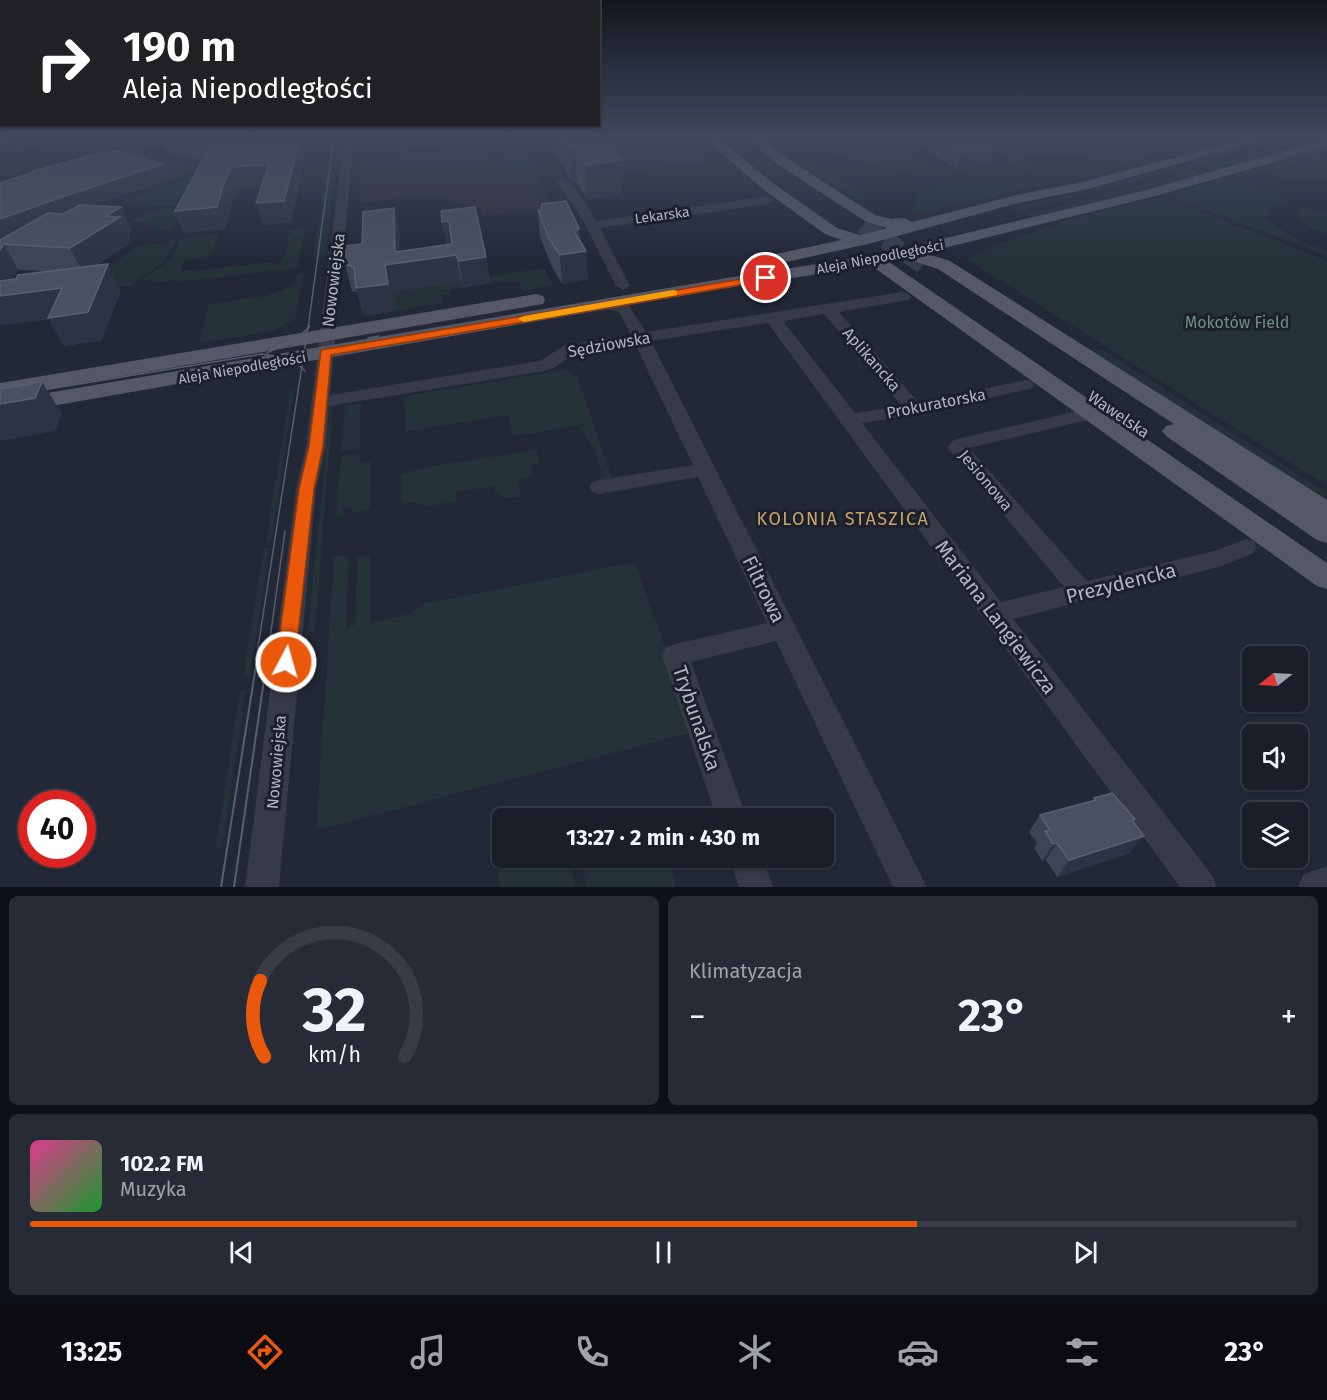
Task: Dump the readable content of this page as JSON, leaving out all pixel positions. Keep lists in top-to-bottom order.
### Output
{
  "streets": {
    "main road": ["Aleja Niepodległości", "Wawelska"],
    "street": [
      "Lekarska",
      "Nowowiejska",
      "Sędziowska",
      "Aplikancka",
      "Prokuratorska",
      "Jesionowa",
      "Prezydencka",
      "Filtrowa",
      "Mariana Langiewicza",
      "Trybunalska"
    ]
  },
  "crossings": [
    ["Aleja Niepodległości", "Nowowiejska"],
    ["Aleja Niepodległości", "Wawelska"],
    ["Aleja Niepodległości", "Filtrowa"],
    ["Nowowiejska", "Sędziowska"],
    ["Sędziowska", "Aplikancka"],
    ["Sędziowska", "Filtrowa"],
    ["Sędziowska", "Mariana Langiewicza"],
    ["Aplikancka", "Prokuratorska"],
    ["Prokuratorska", "Mariana Langiewicza"],
    ["Jesionowa", "Prezydencka"],
    ["Prezydencka", "Mariana Langiewicza"],
    ["Filtrowa", "Trybunalska"]
  ],
  "districts": ["KOLONIA STASZICA"],
  "parks": ["Mokotów Field"],
  "north": "left",
  "page": {
    "turn": ["190 m", "Aleja Niepodległości"],
    "limit": "40",
    "trip": "13:27 · 2 min · 430 m",
    "tile": "Klimatyzacja",
    "heat": ["−", "23°", "+"],
    "song": ["102.2 FM", "Muzyka"],
    "tabs": ["13:25", "23°"],
    "gauge": ["32", "km/h"]
  }
}
